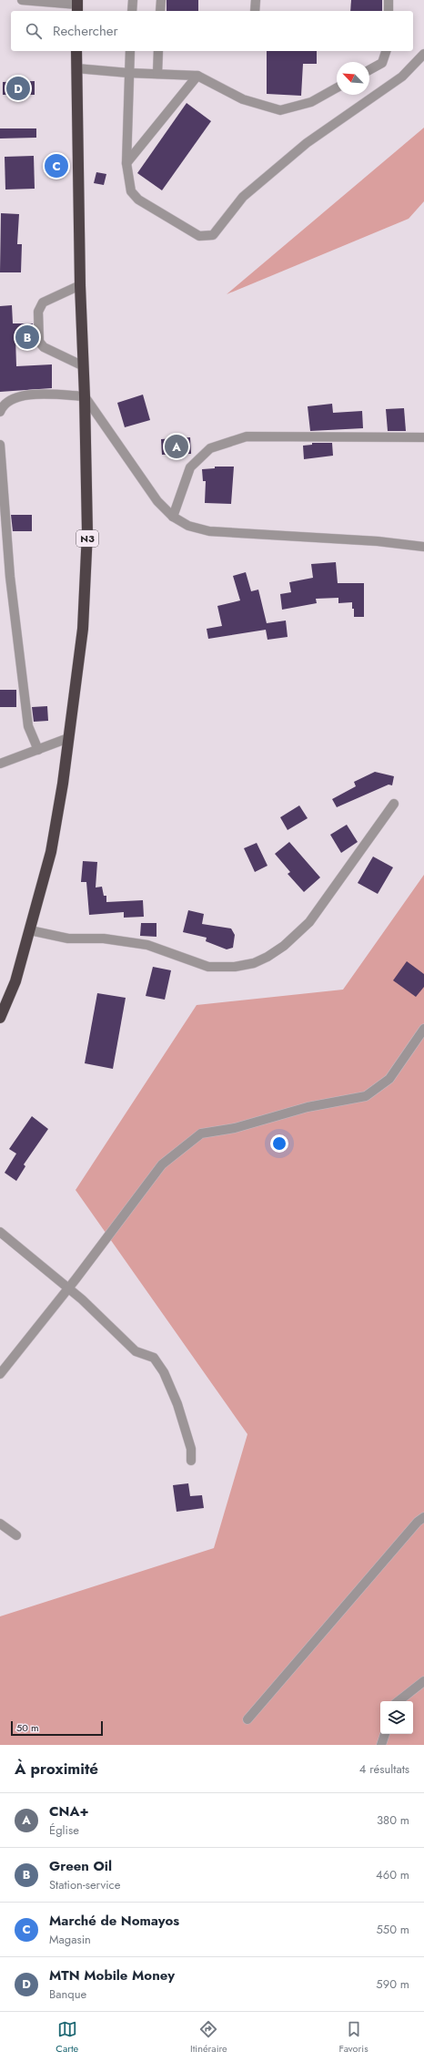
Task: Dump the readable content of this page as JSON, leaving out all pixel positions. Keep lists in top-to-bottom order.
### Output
{
  "streets": {
    "highway": ["N3"]
  },
  "scale_bar": "50 m",
  "north": "top left",
  "page": {
    "search": "Rechercher",
    "pins": [
      "D",
      "C",
      "B",
      "A"
    ],
    "scale": "50 m",
    "heading": ["À proximité", "4 résultats"],
    "list": [
      {
        "mark": "A",
        "name": "CNA+",
        "note": "Église",
        "value": "380 m"
      },
      {
        "mark": "B",
        "name": "Green Oil",
        "note": "Station-service",
        "value": "460 m"
      },
      {
        "mark": "C",
        "name": "Marché de Nomayos",
        "note": "Magasin",
        "value": "550 m"
      },
      {
        "mark": "D",
        "name": "MTN Mobile Money",
        "note": "Banque",
        "value": "590 m"
      }
    ],
    "nav": ["Carte", "Itinéraire", "Favoris"]
  }
}
